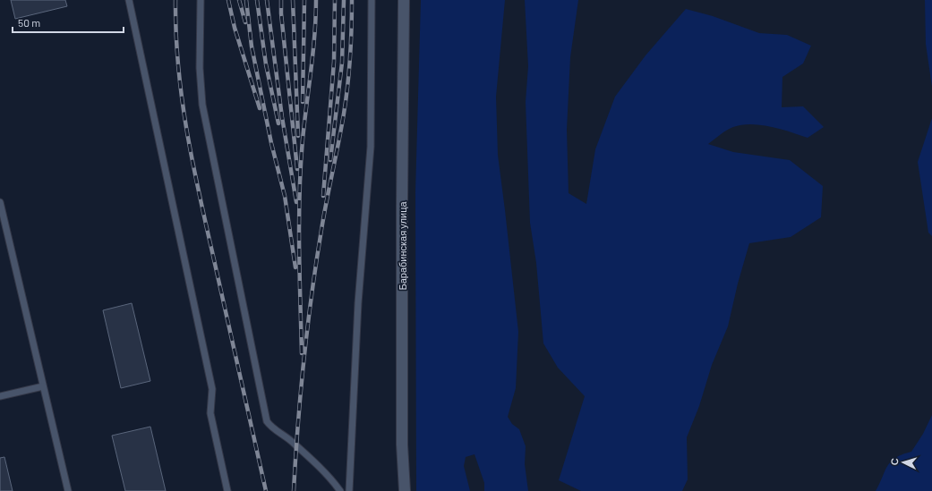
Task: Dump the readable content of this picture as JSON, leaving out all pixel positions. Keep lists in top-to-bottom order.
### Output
{
  "streets": {
    "main road": ["Барабинская улица"]
  },
  "scale_bar": "50 m",
  "north": "left"
}
